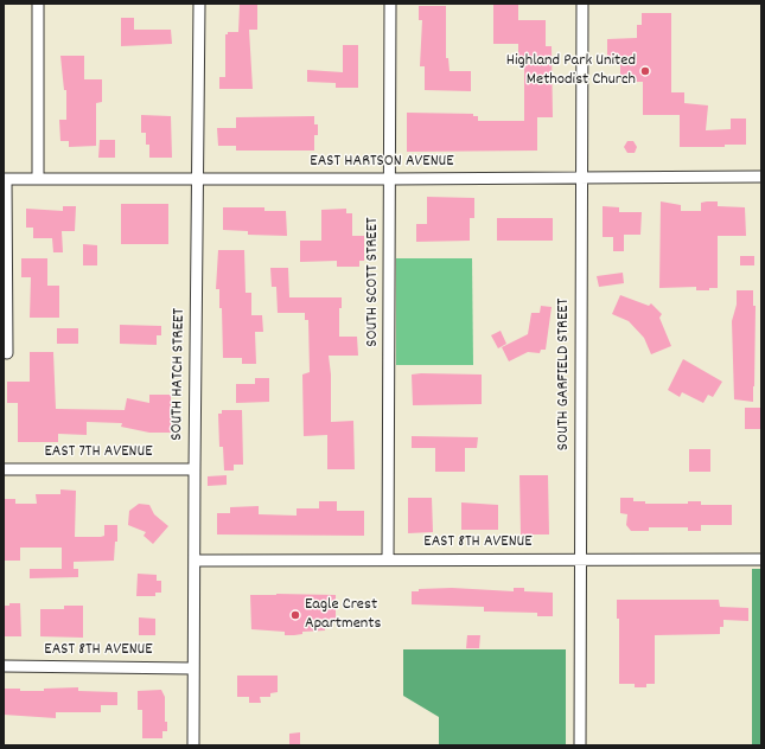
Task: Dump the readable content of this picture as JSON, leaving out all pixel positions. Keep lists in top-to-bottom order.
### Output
{
  "streets": {
    "street": [
      "EAST HARTSON AVENUE",
      "SOUTH SCOTT STREET",
      "SOUTH HATCH STREET",
      "SOUTH GARFIELD STREET",
      "EAST 7TH AVENUE",
      "EAST 8TH AVENUE"
    ]
  },
  "crossings": [
    ["EAST HARTSON AVENUE", "SOUTH SCOTT STREET"],
    ["EAST HARTSON AVENUE", "SOUTH HATCH STREET"],
    ["EAST HARTSON AVENUE", "SOUTH GARFIELD STREET"],
    ["SOUTH SCOTT STREET", "EAST 8TH AVENUE"],
    ["SOUTH HATCH STREET", "EAST 7TH AVENUE"],
    ["SOUTH HATCH STREET", "EAST 8TH AVENUE"],
    ["SOUTH GARFIELD STREET", "EAST 8TH AVENUE"]
  ],
  "places": ["Highland Park United Methodist Church", "Eagle Crest Apartments"]
}
